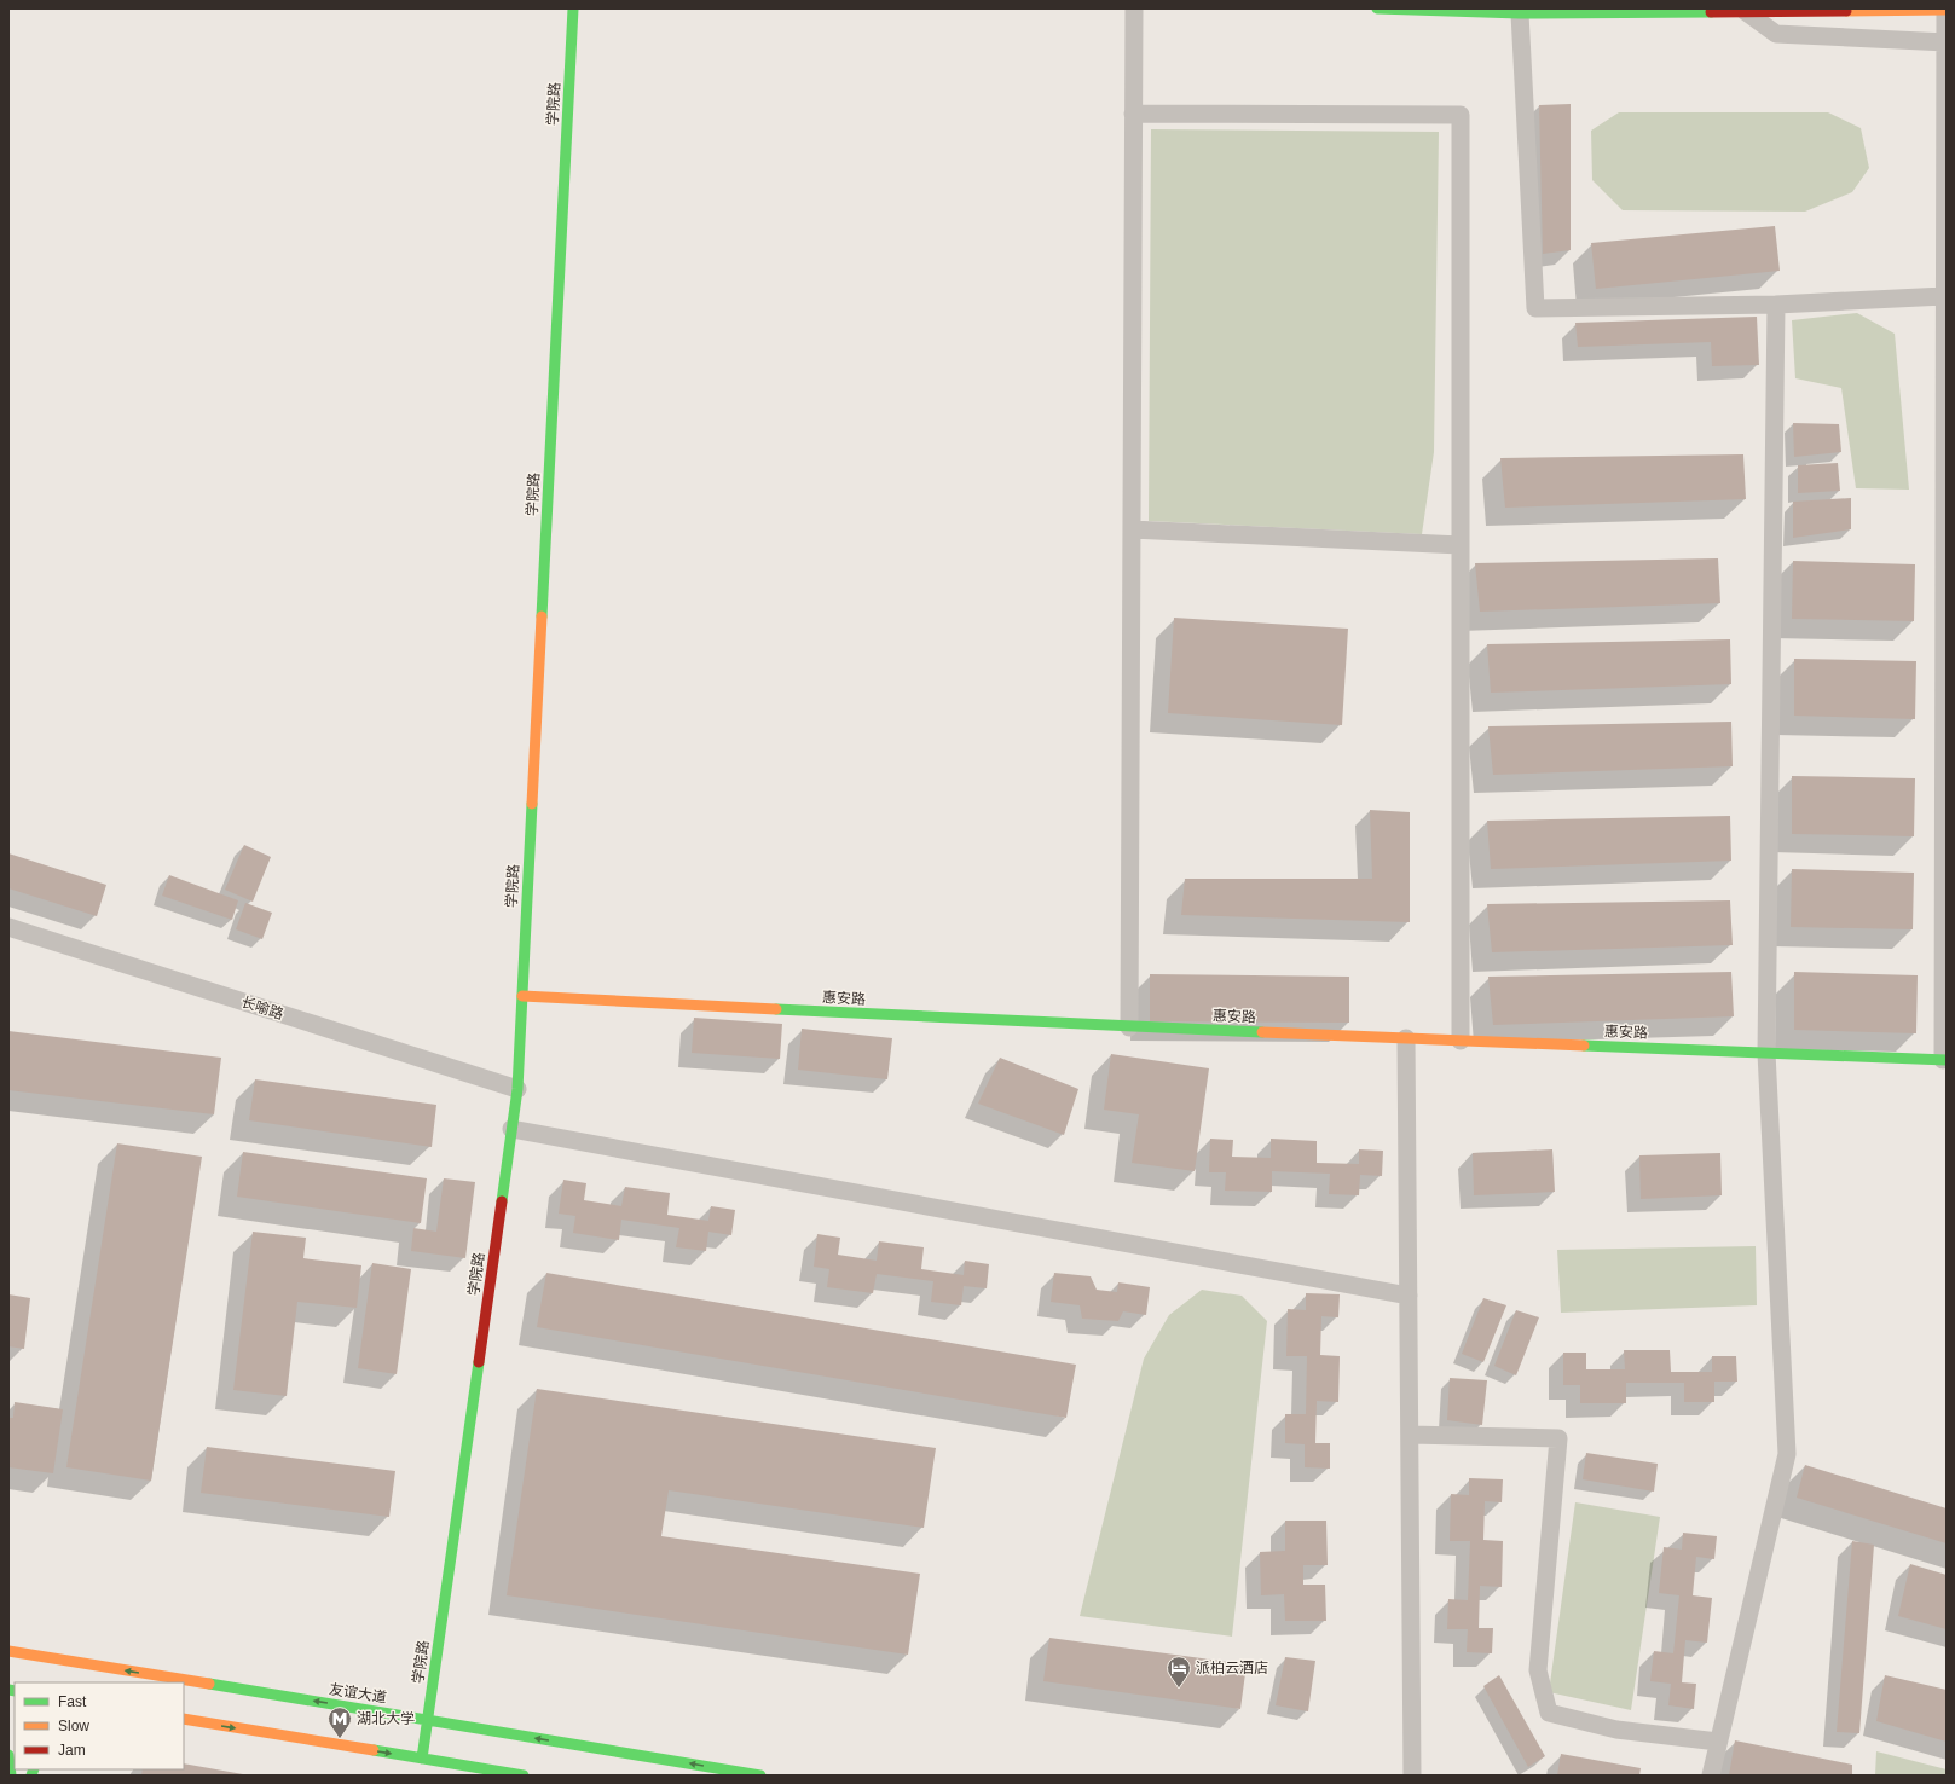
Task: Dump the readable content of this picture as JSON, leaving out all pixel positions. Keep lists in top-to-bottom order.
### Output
{
  "streets": {
    "street": [
      "学院路",
      "惠安路",
      "长喻路",
      "友谊大道"
    ]
  },
  "crossings": [
    ["学院路", "惠安路"],
    ["学院路", "长喻路"],
    ["学院路", "友谊大道"]
  ],
  "places": {
    "hotel": ["派柏云酒店"],
    "metro station": ["湖北大学"]
  },
  "legend": ["Fast", "Slow", "Jam"]
}
